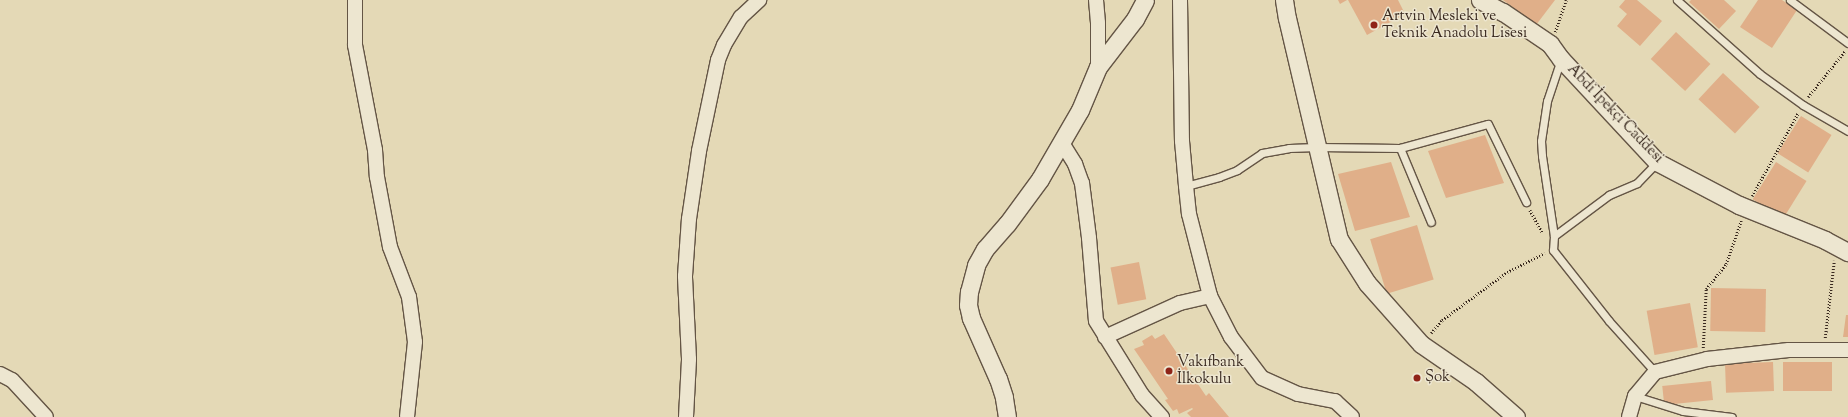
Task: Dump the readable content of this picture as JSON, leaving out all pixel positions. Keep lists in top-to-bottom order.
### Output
{
  "streets": {
    "street": ["Abdi İpekçi Caddesi"]
  },
  "places": ["Artvin Mesleki ve Teknik Anadolu Lisesi", "Vakıfbank İlkokulu", "Şok"]
}
